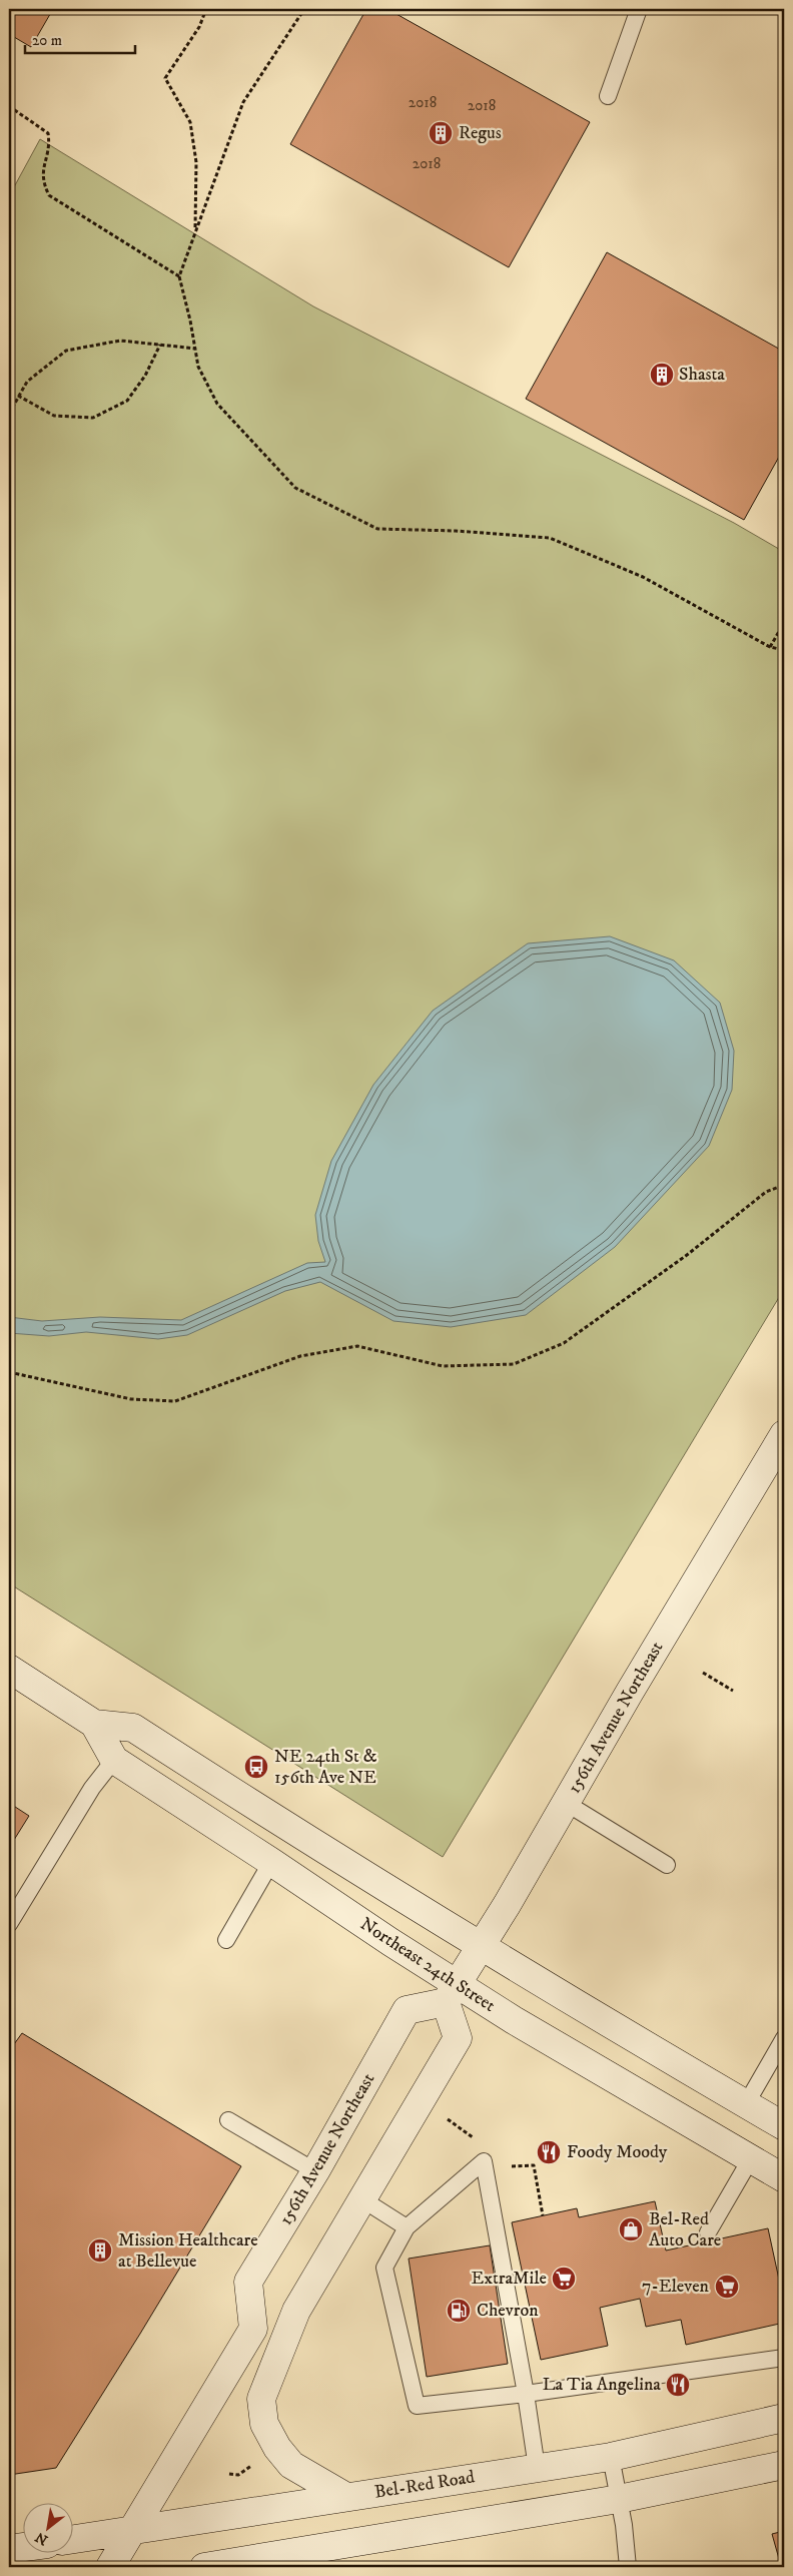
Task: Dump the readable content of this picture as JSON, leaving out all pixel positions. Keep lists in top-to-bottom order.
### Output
{
  "streets": {
    "main road": ["156th Avenue Northeast", "Northeast 24th Street", "Bel-Red Road"]
  },
  "crossings": [
    ["156th Avenue Northeast", "Northeast 24th Street"]
  ],
  "places": {
    "building": ["Regus", "Shasta", "Mission Healthcare at Bellevue"],
    "bus stop": ["NE 24th St & 156th Ave NE"],
    "restaurant": ["Foody Moody", "La Tia Angelina"],
    "shop": ["Bel-Red Auto Care"],
    "supermarket": ["ExtraMile", "7-Eleven"],
    "fuel station": ["Chevron"]
  },
  "house_numbers": ["2018", "2018", "2018"],
  "scale_bar": "20 m",
  "north": "bottom left"
}
